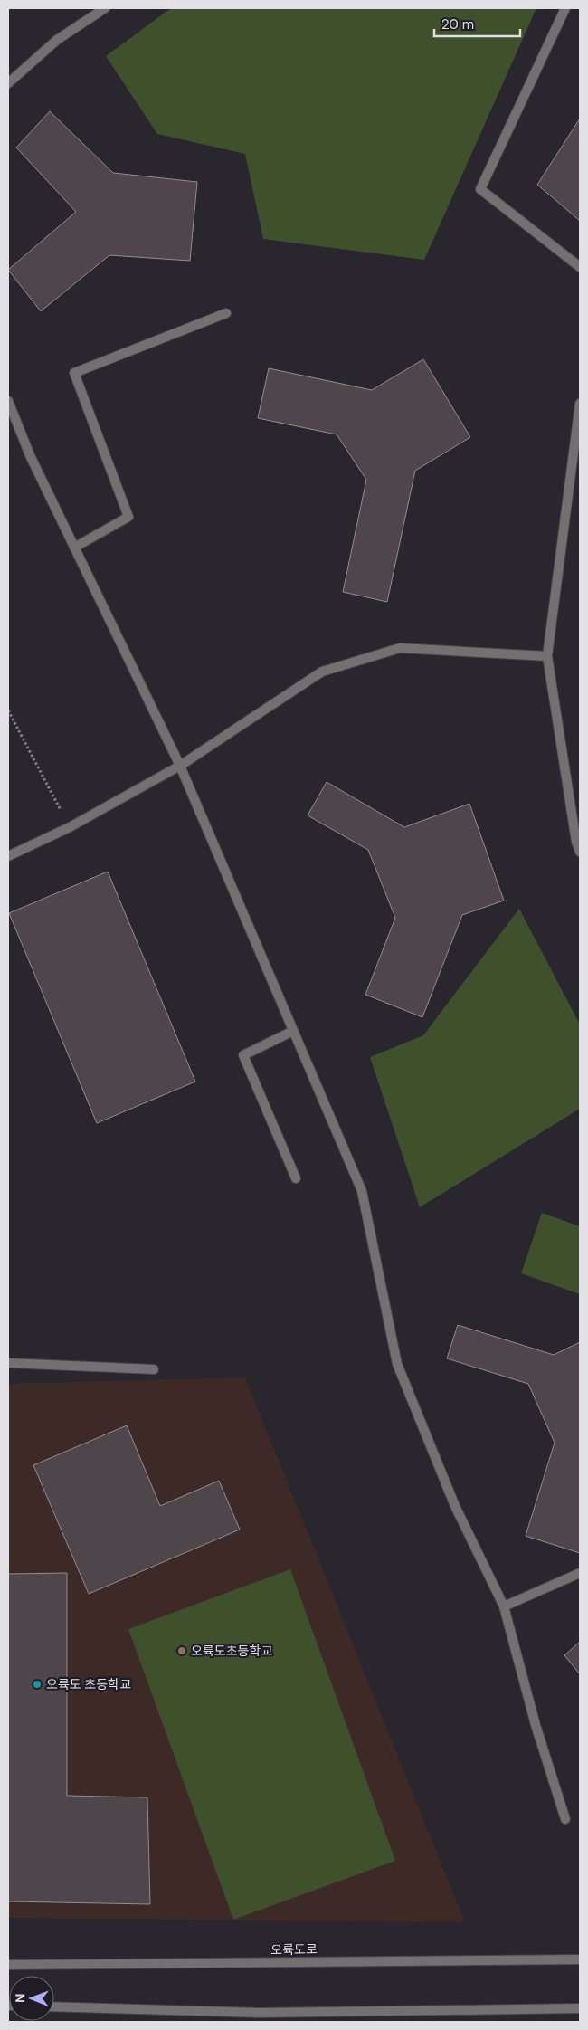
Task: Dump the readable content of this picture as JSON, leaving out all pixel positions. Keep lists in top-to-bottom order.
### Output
{
  "streets": {
    "street": ["오륙도로"]
  },
  "places": ["오륙도초등학교", "오륙도 초등학교"],
  "scale_bar": "20 m",
  "north": "left"
}
